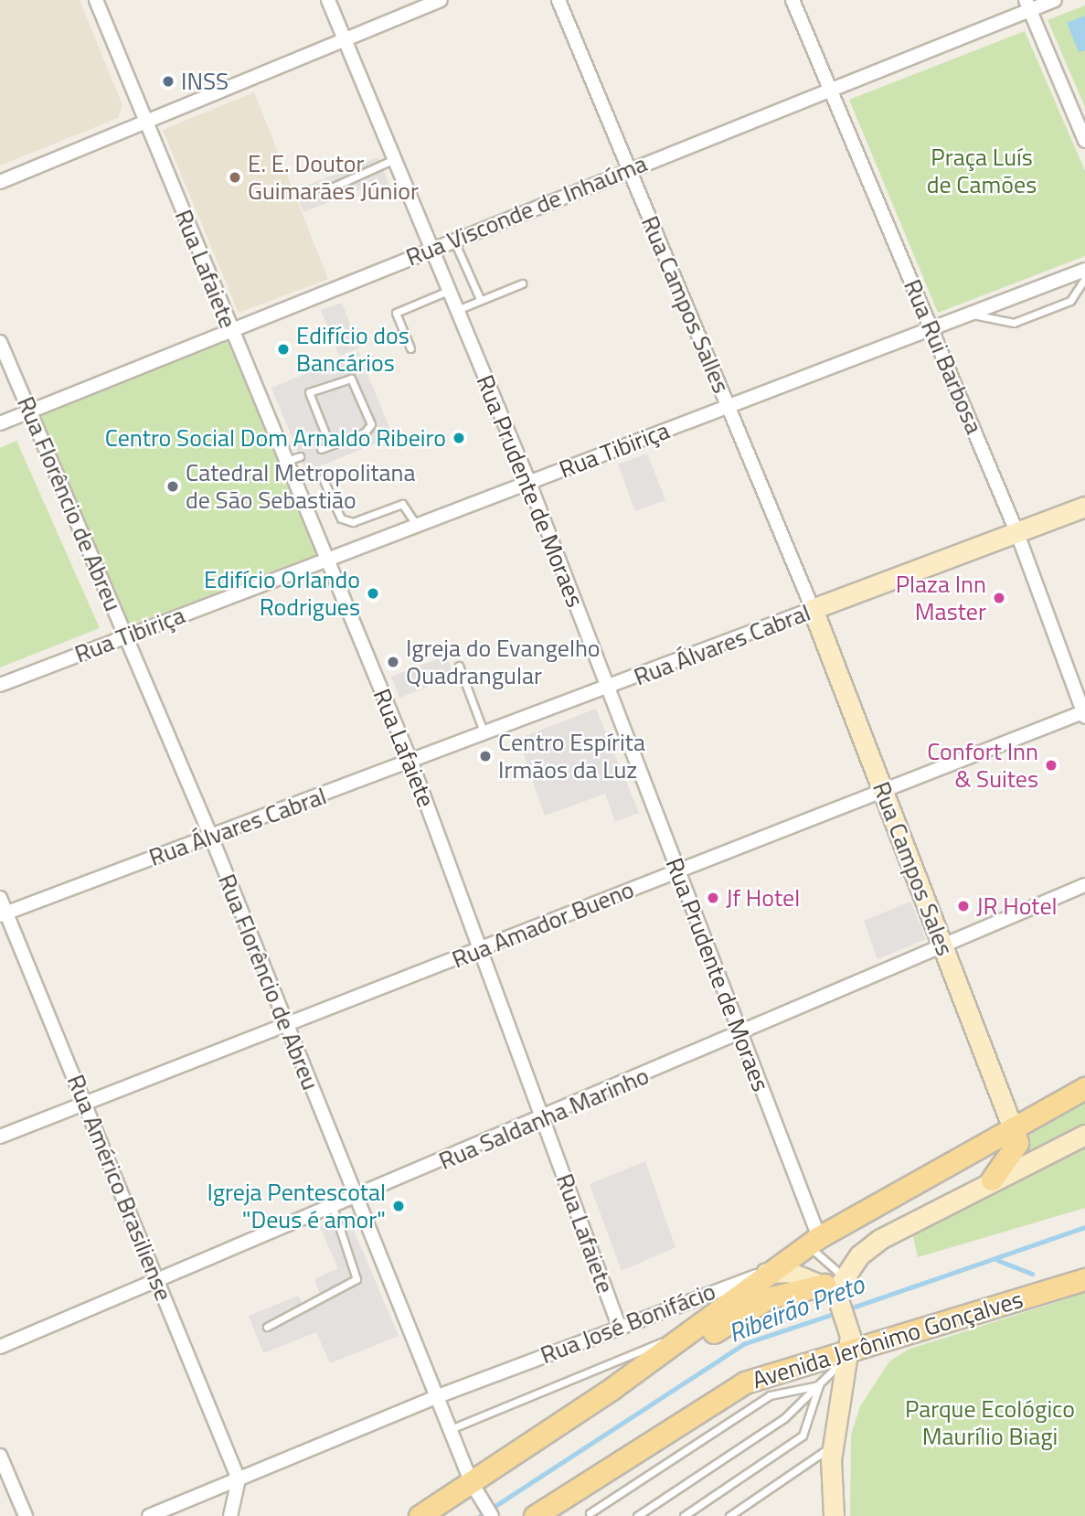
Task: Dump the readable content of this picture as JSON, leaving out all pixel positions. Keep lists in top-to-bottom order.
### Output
{
  "streets": {
    "main road": [
      "Rua Álvares Cabral",
      "Rua Campos Sales",
      "Rua José Bonifácio",
      "Avenida Jerônimo Gonçalves"
    ],
    "street": [
      "Rua Visconde de Inhaúma",
      "Rua Lafaiete",
      "Rua Campos Salles",
      "Rua Rui Barbosa",
      "Rua Tibiriça",
      "Rua Prudente de Moraes",
      "Rua Florêncio de Abreu",
      "Rua Amador Bueno",
      "Rua Saldanha Marinho",
      "Rua Américo Brasiliense"
    ]
  },
  "crossings": [
    ["Rua Visconde de Inhaúma", "Rua Lafaiete"],
    ["Rua Visconde de Inhaúma", "Rua Campos Salles"],
    ["Rua Visconde de Inhaúma", "Rua Rui Barbosa"],
    ["Rua Visconde de Inhaúma", "Rua Prudente de Moraes"],
    ["Rua Visconde de Inhaúma", "Rua Florêncio de Abreu"],
    ["Rua Lafaiete", "Rua Tibiriça"],
    ["Rua Lafaiete", "Rua Álvares Cabral"],
    ["Rua Lafaiete", "Rua Amador Bueno"],
    ["Rua Lafaiete", "Rua Saldanha Marinho"],
    ["Rua Lafaiete", "Rua José Bonifácio"],
    ["Rua Campos Salles", "Rua Tibiriça"],
    ["Rua Campos Salles", "Rua Álvares Cabral"],
    ["Rua Campos Salles", "Rua Campos Sales"],
    ["Rua Rui Barbosa", "Rua Tibiriça"],
    ["Rua Rui Barbosa", "Rua Álvares Cabral"],
    ["Rua Rui Barbosa", "Rua Amador Bueno"],
    ["Rua Tibiriça", "Rua Prudente de Moraes"],
    ["Rua Tibiriça", "Rua Florêncio de Abreu"],
    ["Rua Prudente de Moraes", "Rua Álvares Cabral"],
    ["Rua Prudente de Moraes", "Rua Amador Bueno"],
    ["Rua Prudente de Moraes", "Rua Saldanha Marinho"],
    ["Rua Prudente de Moraes", "Rua José Bonifácio"],
    ["Rua Florêncio de Abreu", "Rua Álvares Cabral"],
    ["Rua Florêncio de Abreu", "Rua Amador Bueno"],
    ["Rua Florêncio de Abreu", "Rua Saldanha Marinho"],
    ["Rua Florêncio de Abreu", "Rua José Bonifácio"],
    ["Rua Álvares Cabral", "Rua Campos Sales"],
    ["Rua Álvares Cabral", "Rua Américo Brasiliense"],
    ["Rua Campos Sales", "Rua Amador Bueno"],
    ["Rua Campos Sales", "Rua Saldanha Marinho"],
    ["Rua Campos Sales", "Rua José Bonifácio"],
    ["Rua Amador Bueno", "Rua Américo Brasiliense"],
    ["Rua Saldanha Marinho", "Rua Américo Brasiliense"],
    ["Rua Américo Brasiliense", "Rua José Bonifácio"]
  ],
  "water": ["Ribeirão Preto"],
  "parks": ["Praça Luís de Camões", "Parque Ecológico Maurílio Biagi"],
  "places": [
    "INSS",
    "E. E. Doutor Guimarães Júnior",
    "Edifício dos Bancários",
    "Centro Social Dom Arnaldo Ribeiro",
    "Catedral Metropolitana de São Sebastião",
    "Edifício Orlando Rodrigues",
    "Plaza Inn Master",
    "Igreja do Evangelho Quadrangular",
    "Centro Espírita Irmãos da Luz",
    "Confort Inn & Suites",
    "Jf Hotel",
    "JR Hotel",
    "Igreja Pentescotal \"Deus é amor\""
  ]
}
